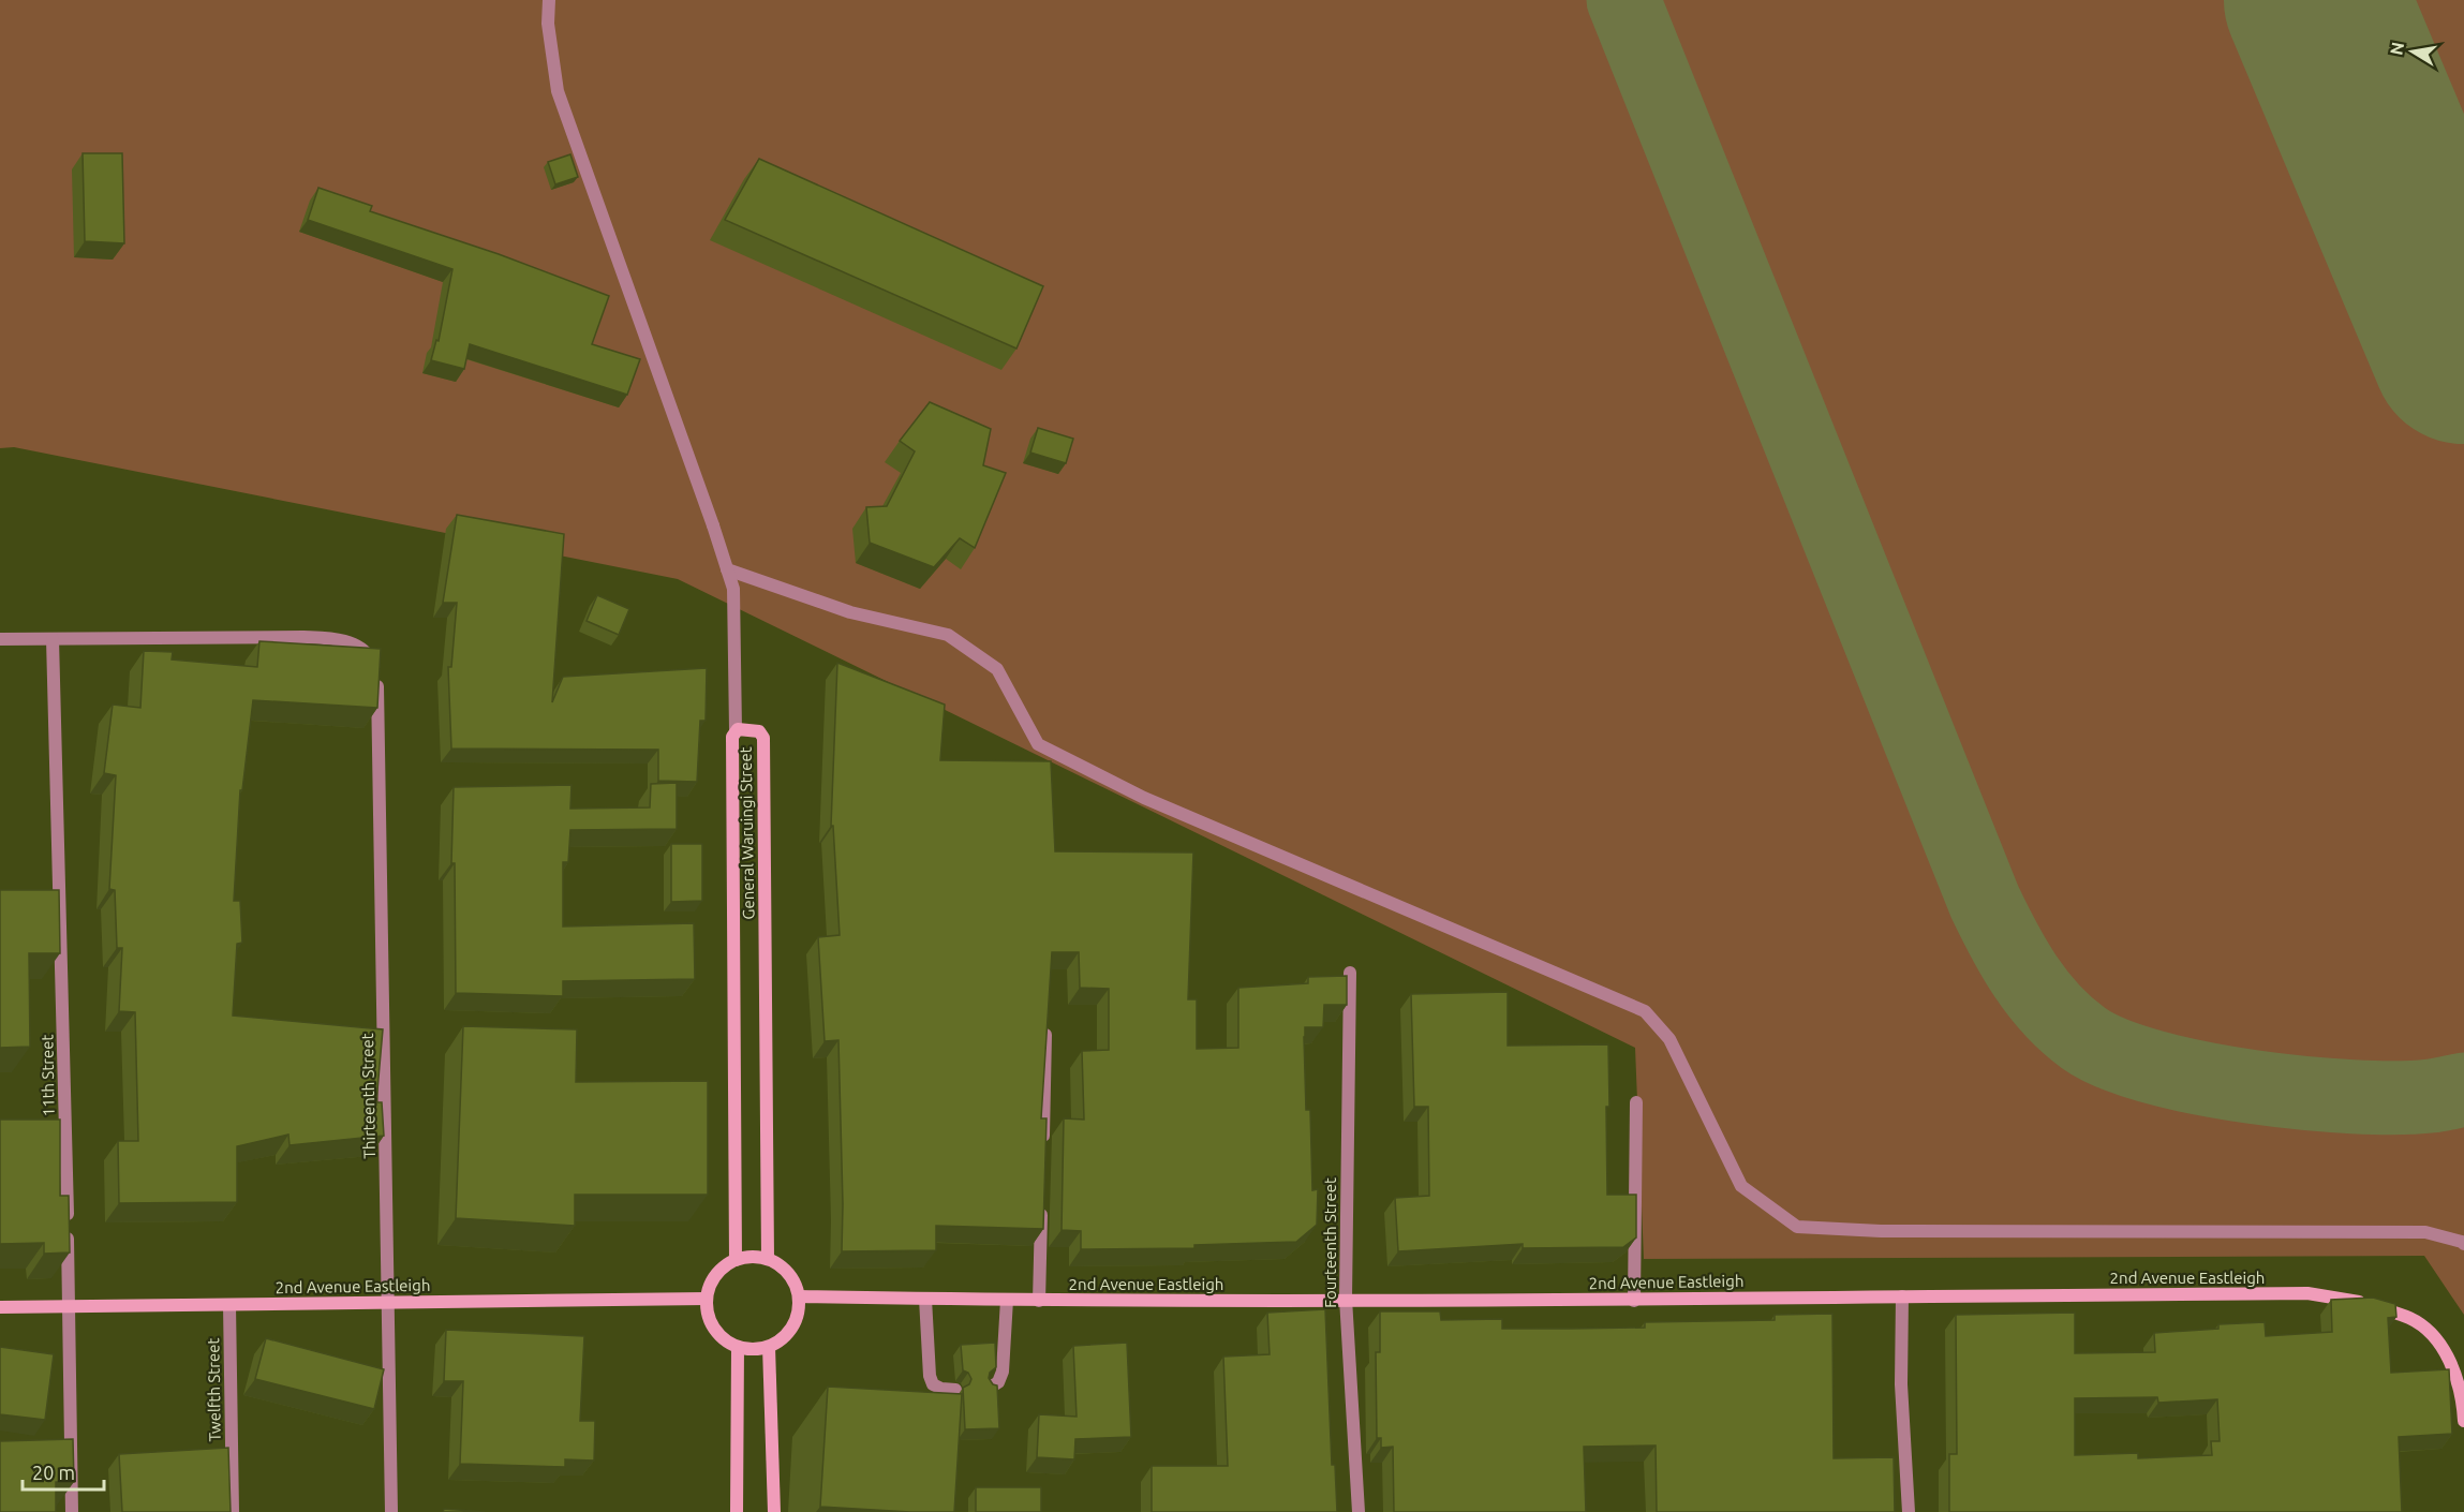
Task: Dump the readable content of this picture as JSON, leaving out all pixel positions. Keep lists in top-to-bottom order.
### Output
{
  "streets": {
    "street": [
      "General Waruingi Street",
      "11th Street",
      "Thirteenth Street",
      "Fourteenth Street",
      "2nd Avenue Eastleigh",
      "Twelfth Street"
    ]
  },
  "crossings": [
    ["General Waruingi Street", "2nd Avenue Eastleigh"],
    ["11th Street", "Thirteenth Street"],
    ["11th Street", "2nd Avenue Eastleigh"],
    ["Thirteenth Street", "2nd Avenue Eastleigh"],
    ["Fourteenth Street", "2nd Avenue Eastleigh"],
    ["2nd Avenue Eastleigh", "Twelfth Street"]
  ],
  "scale_bar": "20 m",
  "north": "left"
}
